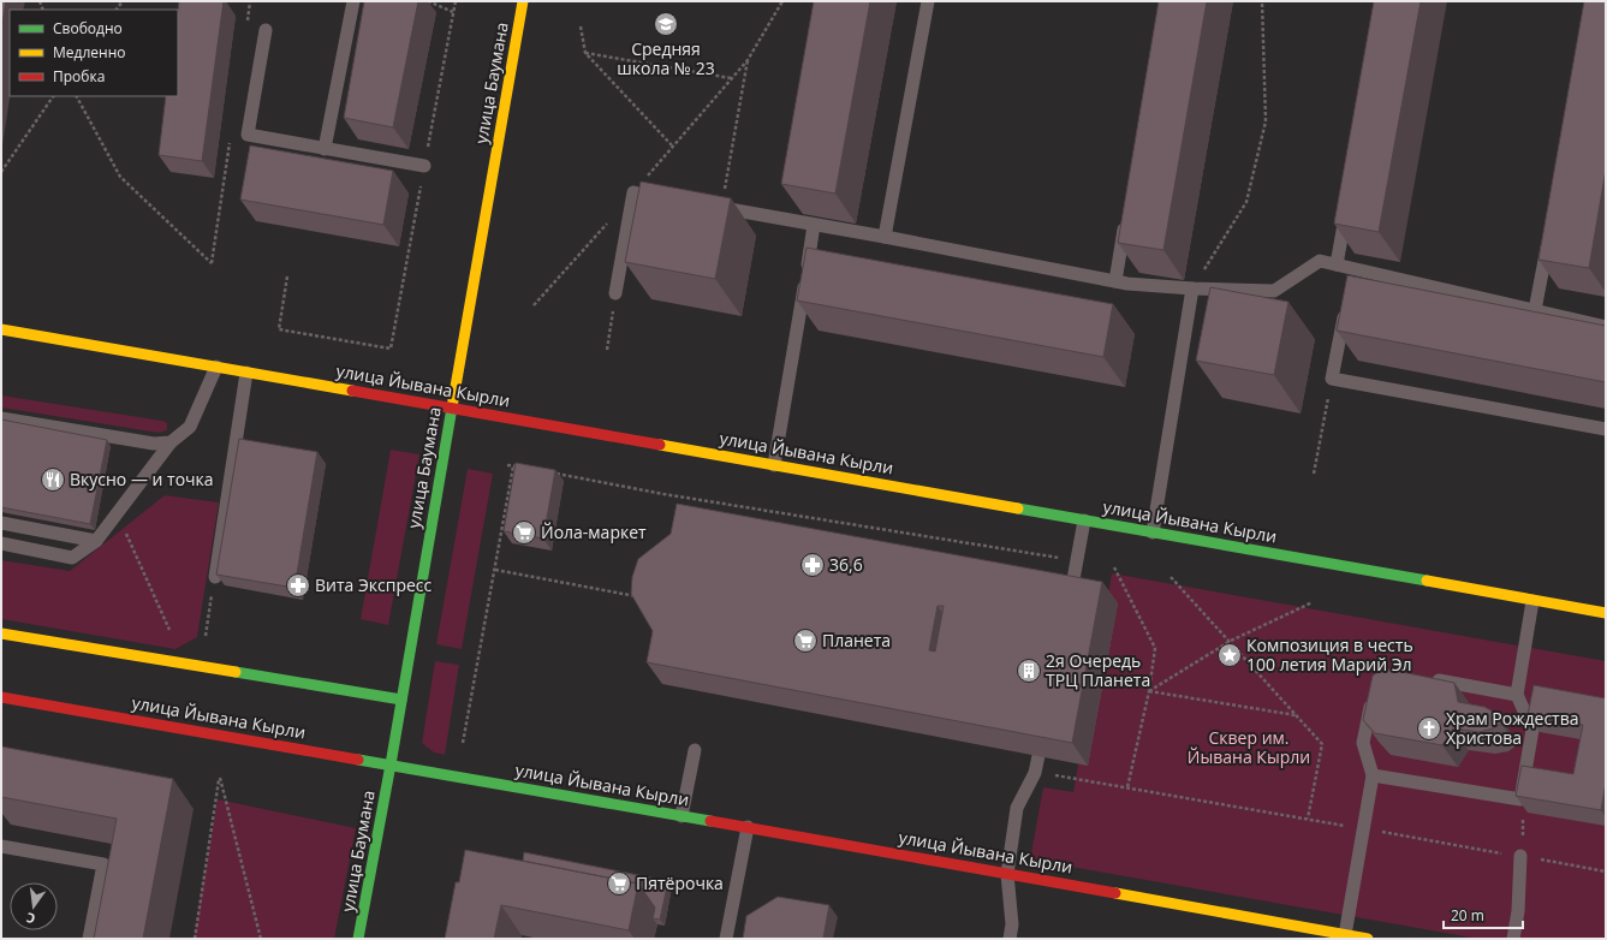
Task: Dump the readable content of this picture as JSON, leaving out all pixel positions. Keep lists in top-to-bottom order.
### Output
{
  "streets": {
    "main road": ["улица Баумана", "улица Йывана Кырли"]
  },
  "crossings": [
    ["улица Баумана", "улица Йывана Кырли"]
  ],
  "parks": ["Сквер им. Йывана Кырли"],
  "places": {
    "school or university": ["Средняя школа № 23"],
    "restaurant": ["Вкусно — и точка"],
    "supermarket": ["Йола-маркет", "Планета", "Пятёрочка"],
    "pharmacy": ["36,6", "Вита Экспресс"],
    "place": ["Композиция в честь 100 летия Марий Эл"],
    "building": ["2я Очередь ТРЦ Планета"],
    "church": ["Храм Рождества Христова"]
  },
  "legend": ["Свободно", "Медленно", "Пробка"],
  "scale_bar": "20 m",
  "north": "bottom"
}
